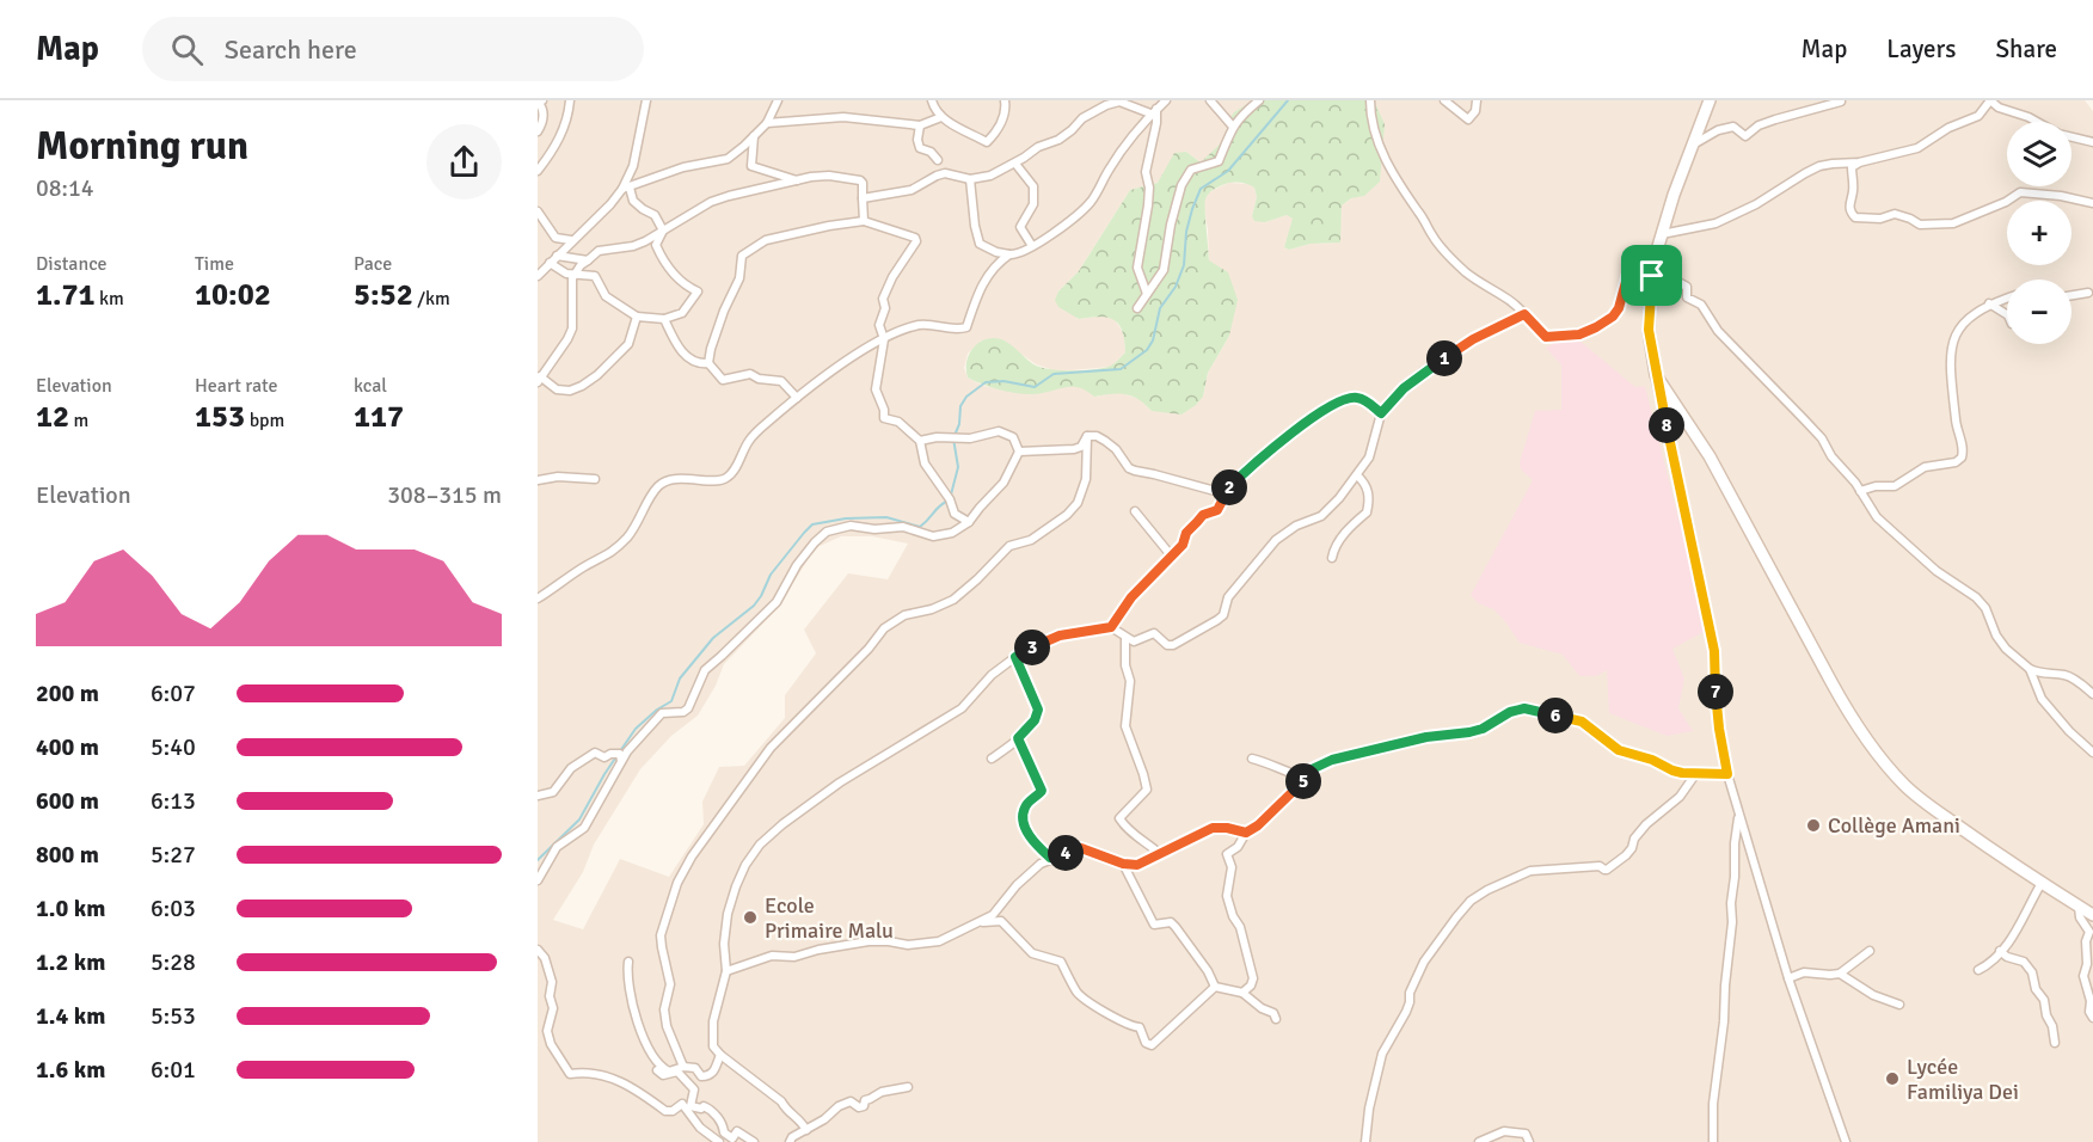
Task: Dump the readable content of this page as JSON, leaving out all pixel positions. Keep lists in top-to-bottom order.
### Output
{
  "places": ["Collège Amani", "Ecole Primaire Malu", "Lycée Familiya Dei"],
  "page": {
    "header": "Map",
    "search": "Search here",
    "nav": ["Map", "Layers", "Share"],
    "heading": ["Morning run", "08:14"],
    "map_buttons": ["+", "−"],
    "stats": [
      ["Distance", "1.71 km"],
      ["Time", "10:02"],
      ["Pace", "5:52 /km"],
      ["Elevation", "12 m"],
      ["Heart rate", "153 bpm"],
      ["kcal", "117"]
    ],
    "pins": [
      "1",
      "8",
      "2",
      "3",
      "7",
      "6",
      "5",
      "4"
    ],
    "chart": ["Elevation", "308–315 m"],
    "list": [
      {
        "name": "200 m",
        "note": "6:07"
      },
      {
        "name": "400 m",
        "note": "5:40"
      },
      {
        "name": "600 m",
        "note": "6:13"
      },
      {
        "name": "800 m",
        "note": "5:27"
      },
      {
        "name": "1.0 km",
        "note": "6:03"
      },
      {
        "name": "1.2 km",
        "note": "5:28"
      },
      {
        "name": "1.4 km",
        "note": "5:53"
      },
      {
        "name": "1.6 km",
        "note": "6:01"
      }
    ]
  }
}
